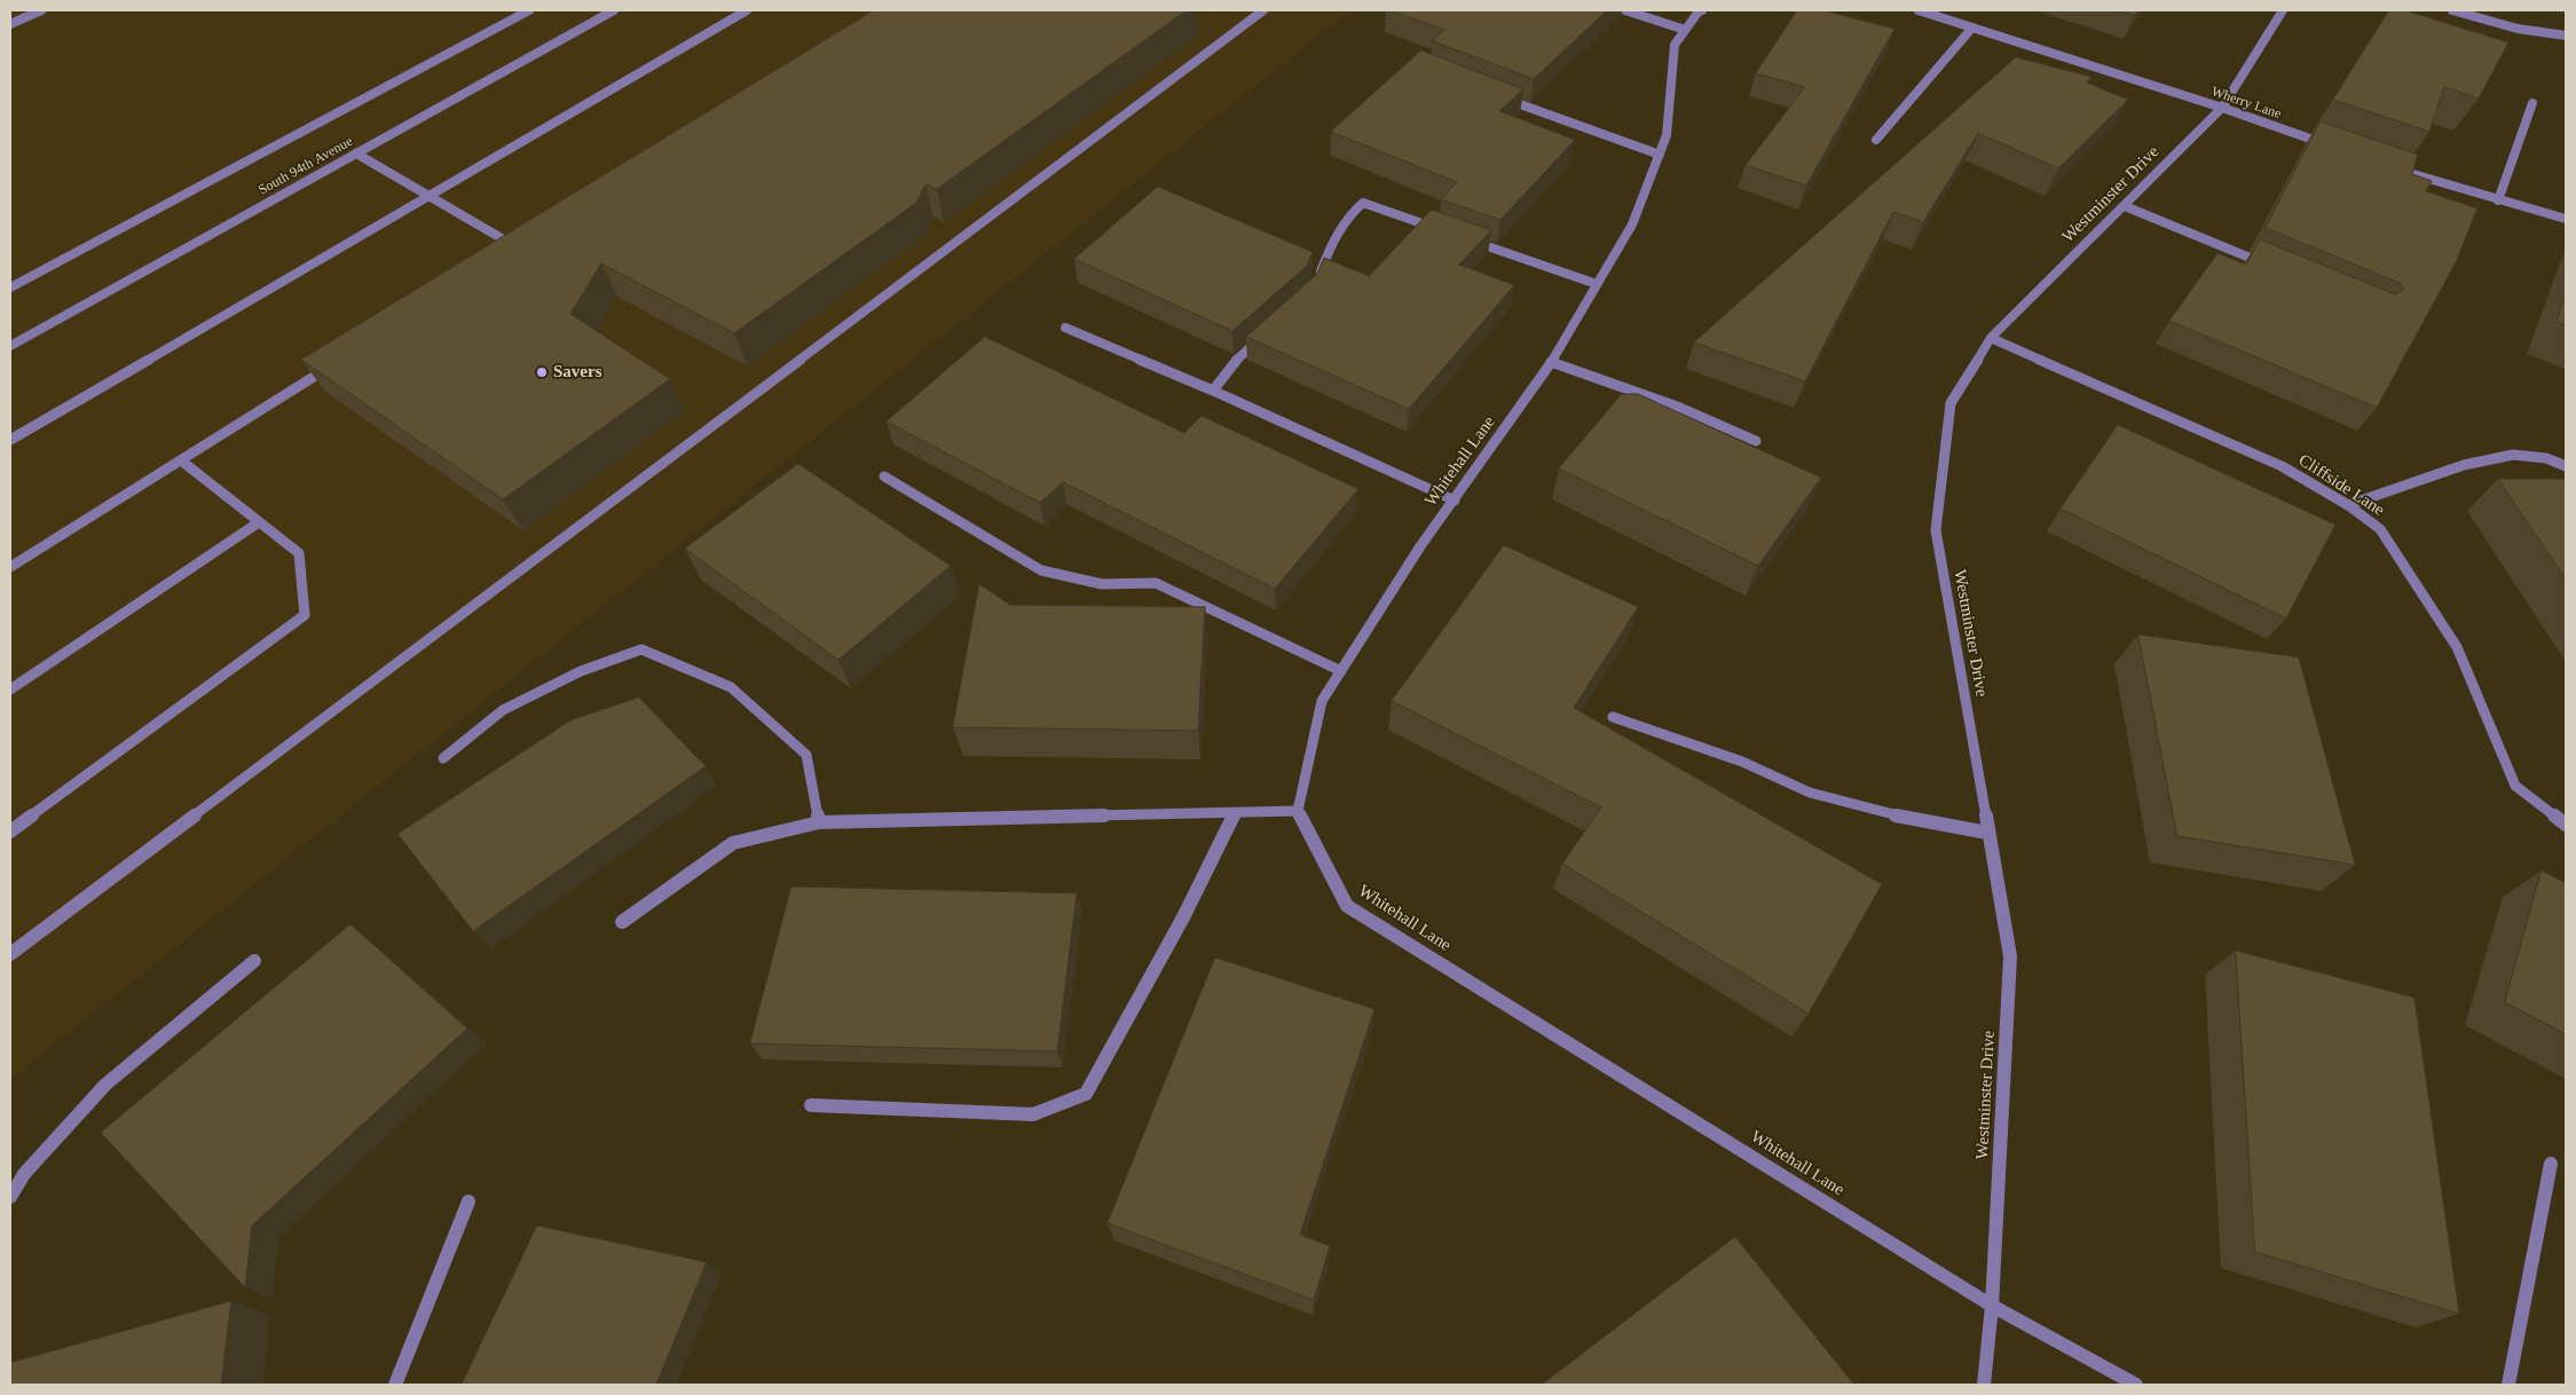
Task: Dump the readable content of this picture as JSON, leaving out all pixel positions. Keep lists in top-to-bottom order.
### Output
{
  "streets": {
    "street": [
      "Wherry Lane",
      "South 94th Avenue",
      "Westminster Drive",
      "Whitehall Lane",
      "Cliffside Lane"
    ]
  },
  "crossings": [
    ["Wherry Lane", "Westminster Drive"],
    ["Westminster Drive", "Whitehall Lane"],
    ["Westminster Drive", "Cliffside Lane"]
  ],
  "places": ["Savers"]
}
